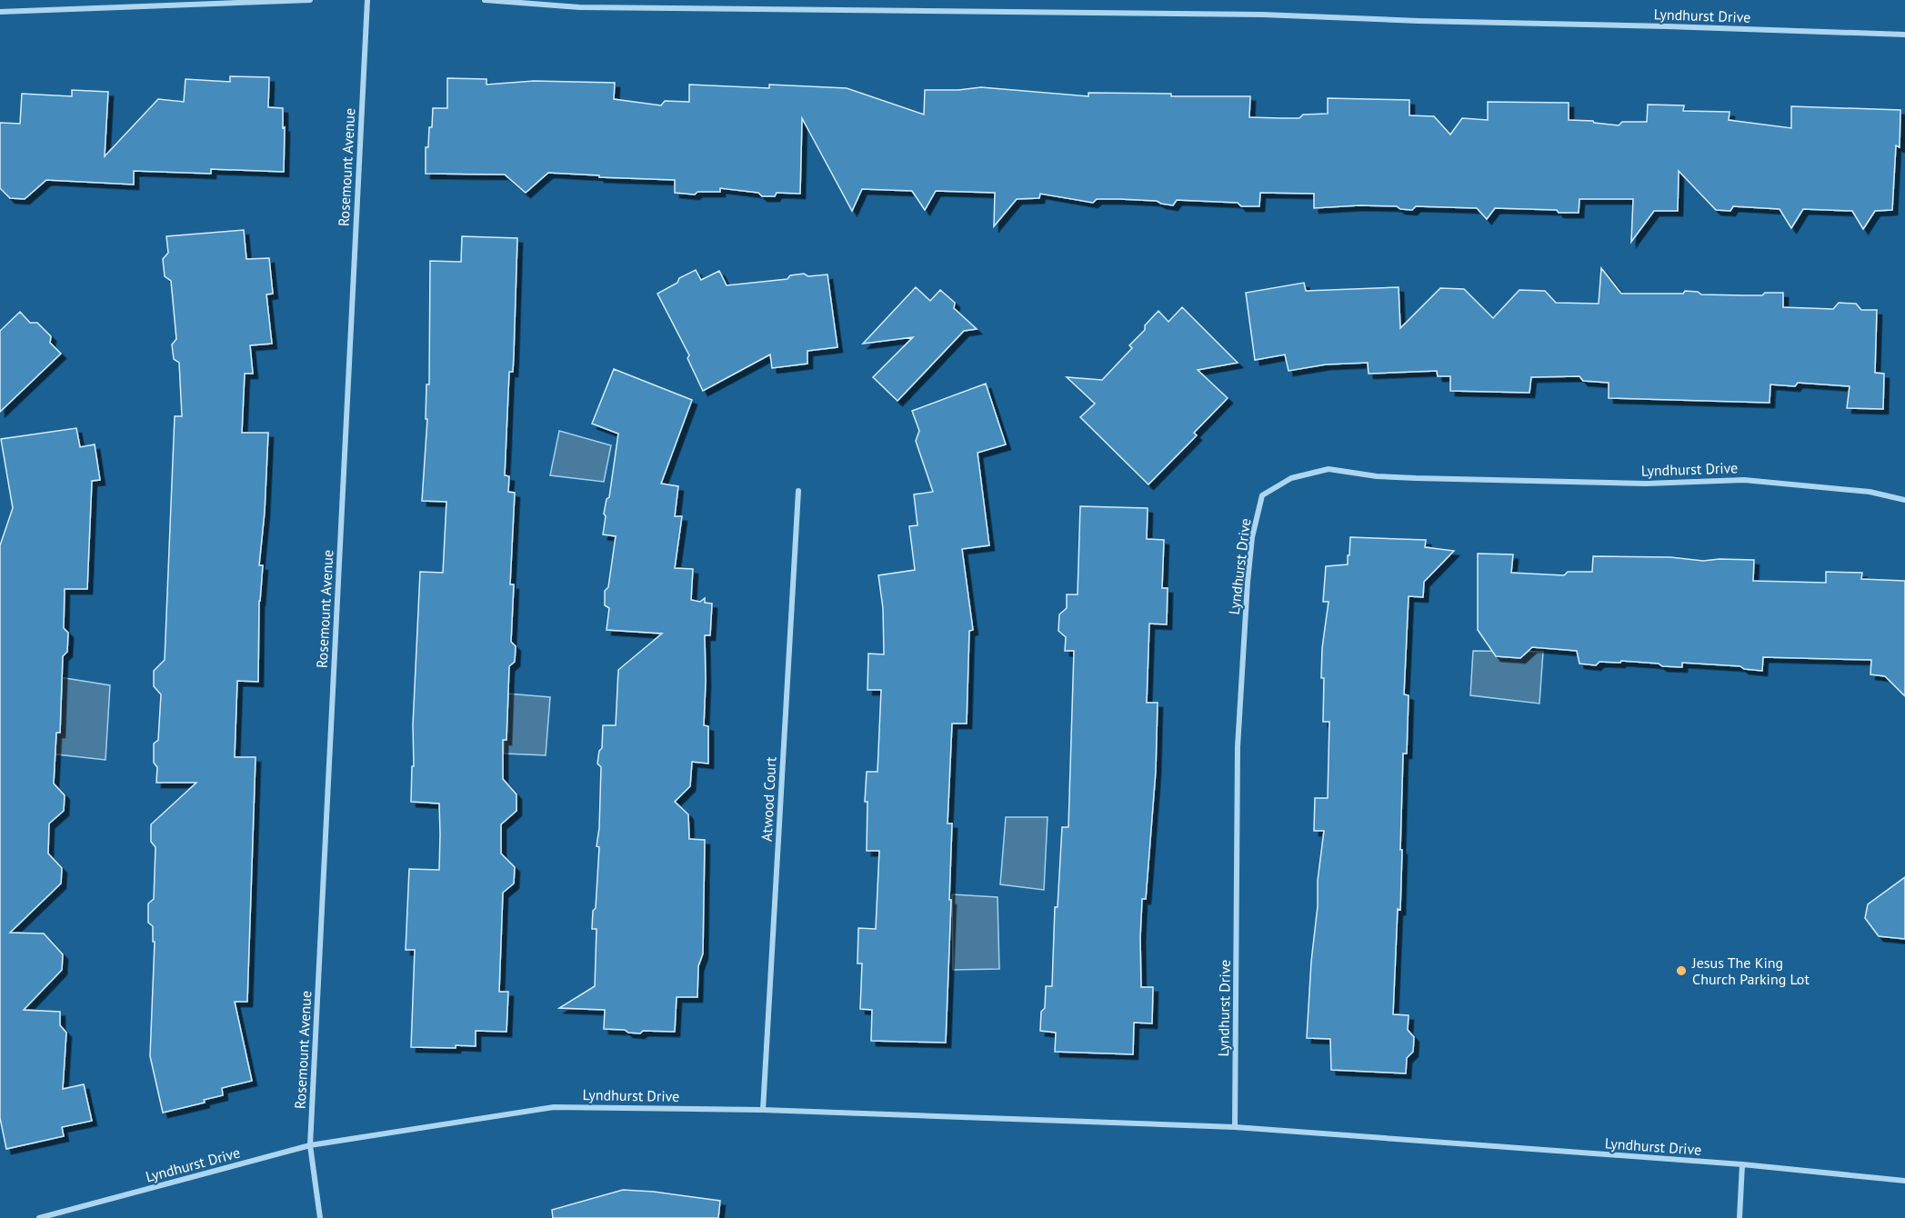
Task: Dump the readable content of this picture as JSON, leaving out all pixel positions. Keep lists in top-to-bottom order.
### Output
{
  "streets": {
    "street": ["Lyndhurst Drive", "Rosemount Avenue", "Atwood Court"]
  },
  "crossings": [
    ["Lyndhurst Drive", "Rosemount Avenue"],
    ["Lyndhurst Drive", "Atwood Court"]
  ],
  "places": ["Jesus The King Church Parking Lot"]
}
